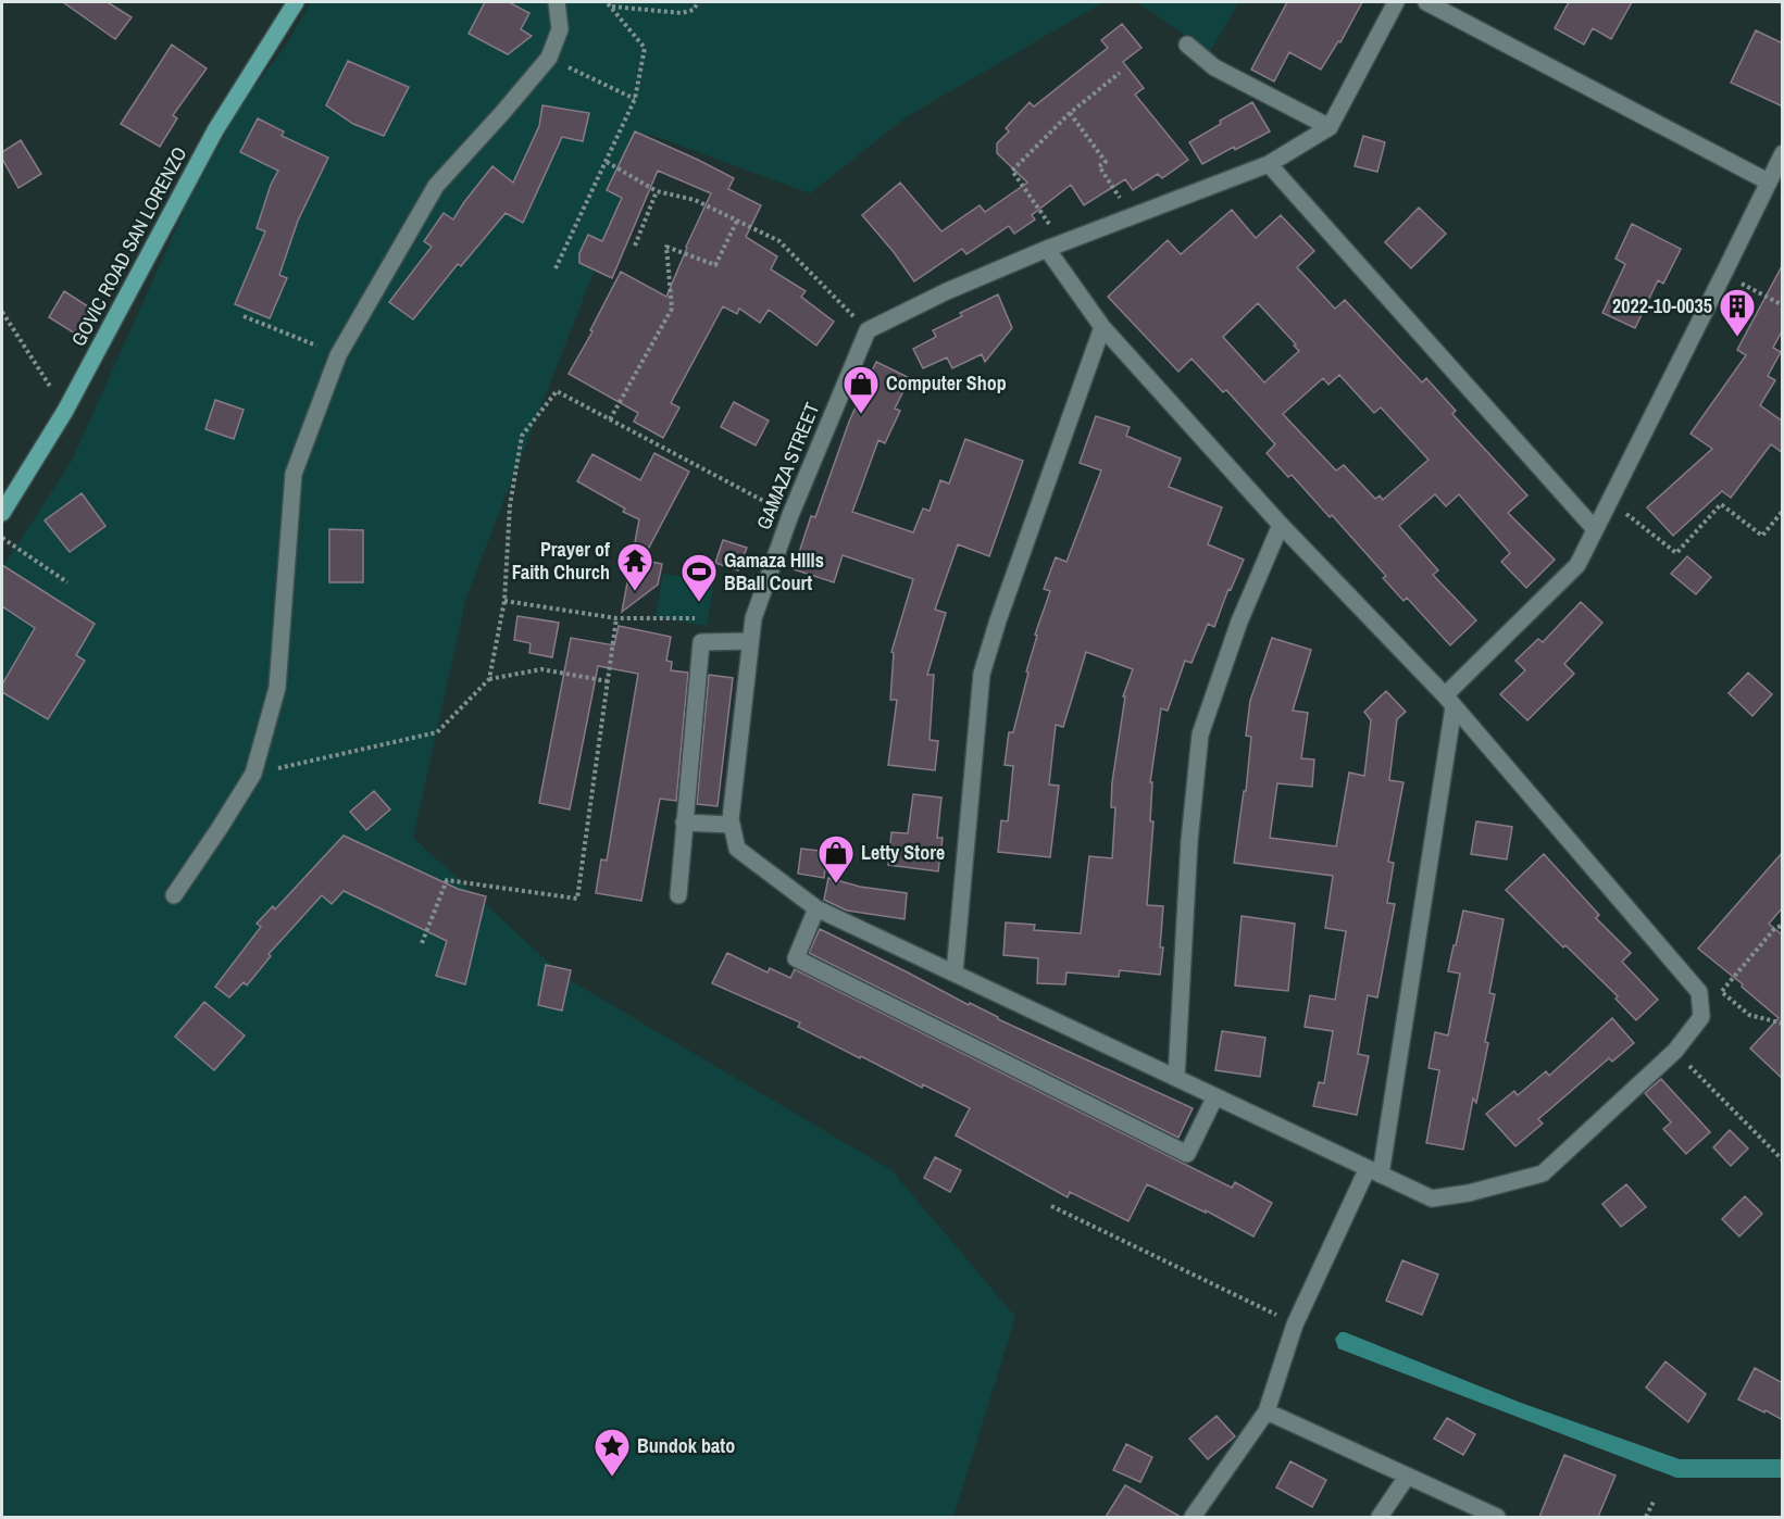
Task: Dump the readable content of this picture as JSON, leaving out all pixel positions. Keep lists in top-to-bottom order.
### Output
{
  "streets": {
    "main road": ["GOVIC ROAD SAN LORENZO"],
    "street": ["GAMAZA STREET"]
  },
  "places": {
    "building": ["2022-10-0035"],
    "shop": ["Computer Shop", "Letty Store"],
    "temple": ["Prayer of Faith Church"],
    "sports": ["Gamaza HIlls BBall Court"],
    "place": ["Bundok bato"]
  }
}
